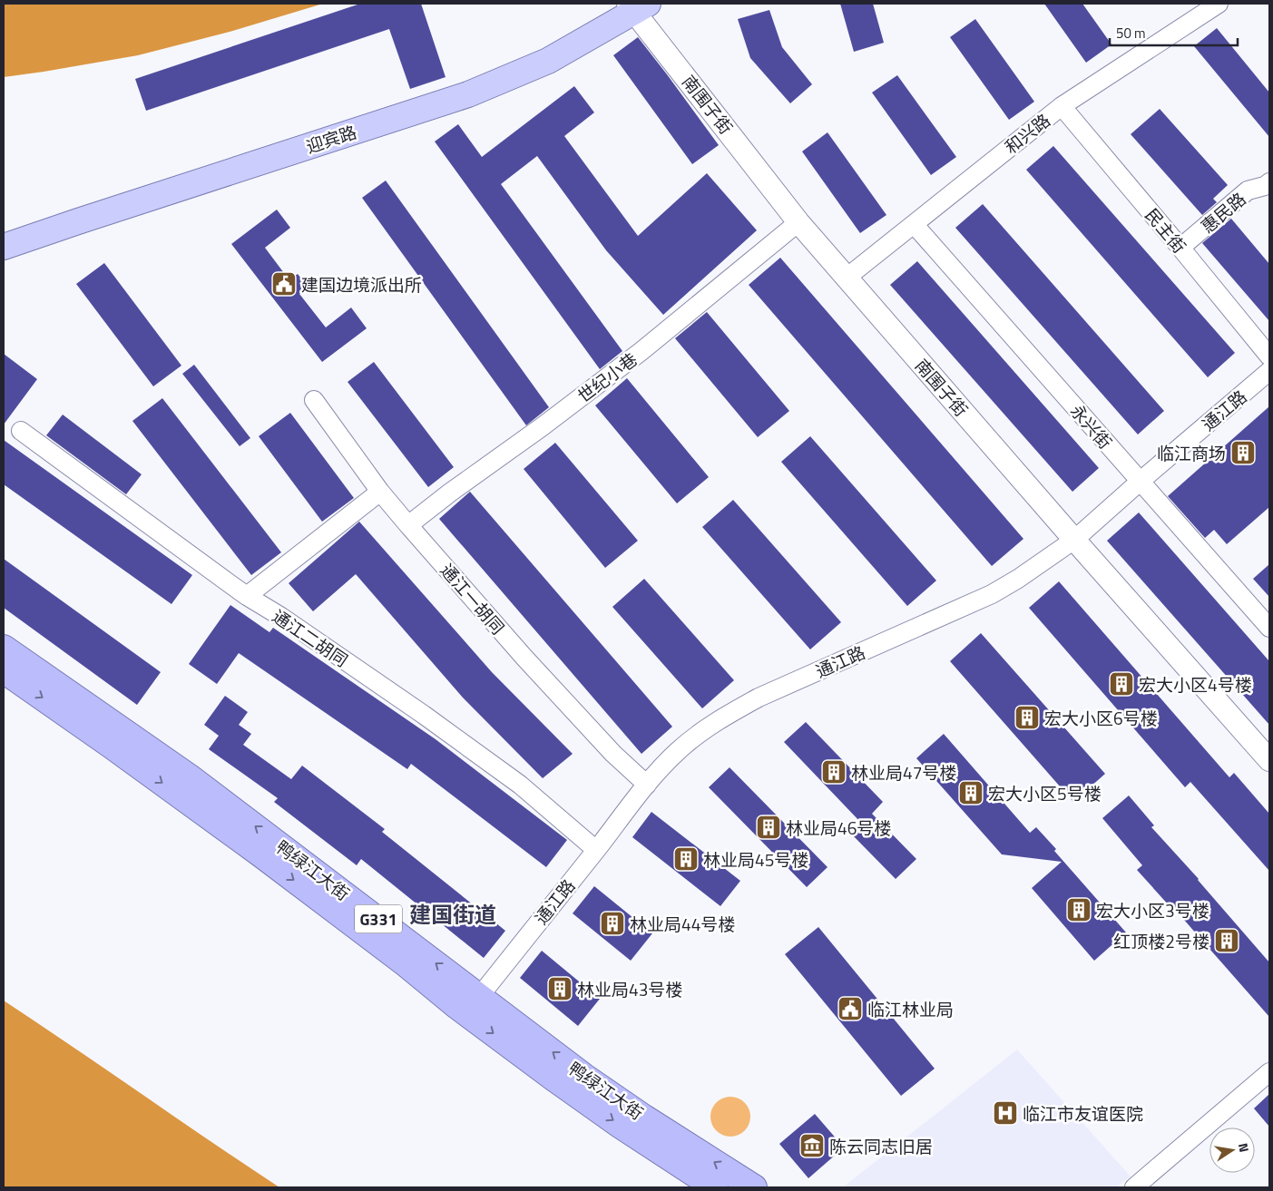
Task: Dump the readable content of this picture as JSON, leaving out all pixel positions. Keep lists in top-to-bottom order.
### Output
{
  "streets": {
    "highway": ["鸭绿江大街", "G331"],
    "main road": ["迎宾路"],
    "street": [
      "南围子街",
      "和兴路",
      "惠民路",
      "民主街",
      "世纪小巷",
      "通江路",
      "永兴街",
      "通江一胡同",
      "通江二胡同"
    ]
  },
  "crossings": [
    ["南围子街", "和兴路"],
    ["南围子街", "迎宾路"],
    ["南围子街", "世纪小巷"],
    ["南围子街", "通江路"],
    ["和兴路", "民主街"],
    ["和兴路", "永兴街"],
    ["惠民路", "民主街"],
    ["世纪小巷", "通江一胡同"],
    ["通江路", "永兴街"],
    ["通江路", "通江一胡同"],
    ["通江路", "通江二胡同"],
    ["通江路", "鸭绿江大街"]
  ],
  "districts": ["建国街道"],
  "places": {
    "public building": ["建国边境派出所", "临江林业局"],
    "building": [
      "临江商场",
      "宏大小区4号楼",
      "宏大小区6号楼",
      "林业局47号楼",
      "宏大小区5号楼",
      "林业局46号楼",
      "林业局45号楼",
      "宏大小区3号楼",
      "林业局44号楼",
      "红顶楼2号楼",
      "林业局43号楼"
    ],
    "hospital": ["临江市友谊医院"],
    "museum": ["陈云同志旧居"]
  },
  "scale_bar": "50 m",
  "north": "right"
}
